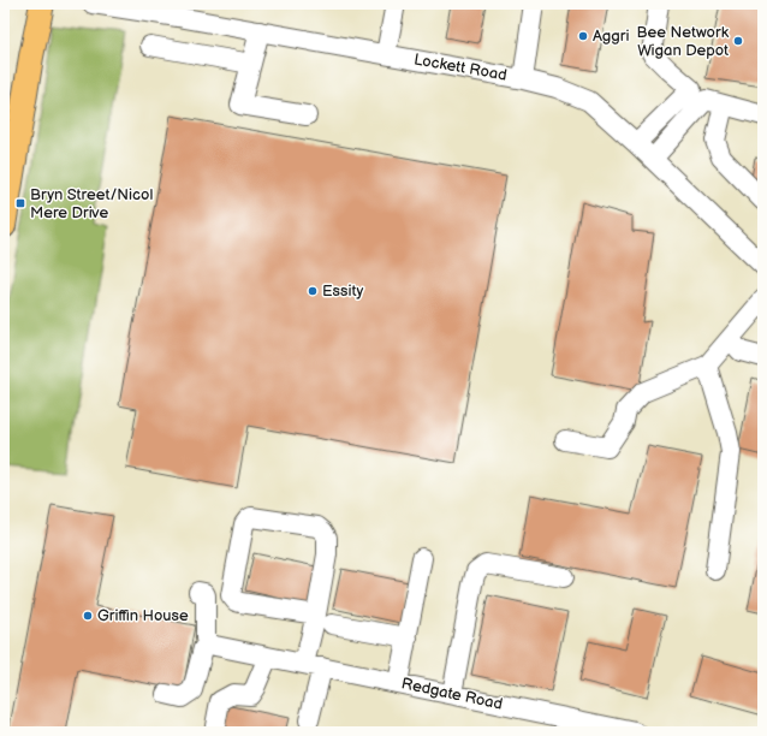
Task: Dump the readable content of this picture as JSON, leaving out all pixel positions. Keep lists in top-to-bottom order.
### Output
{
  "streets": {
    "street": ["Lockett Road", "Redgate Road"]
  },
  "places": {
    "other": [
      "Aggri",
      "Bee Network Wigan Depot",
      "Essity",
      "Griffin House"
    ],
    "transit": ["Bryn Street/Nicol Mere Drive"]
  }
}
